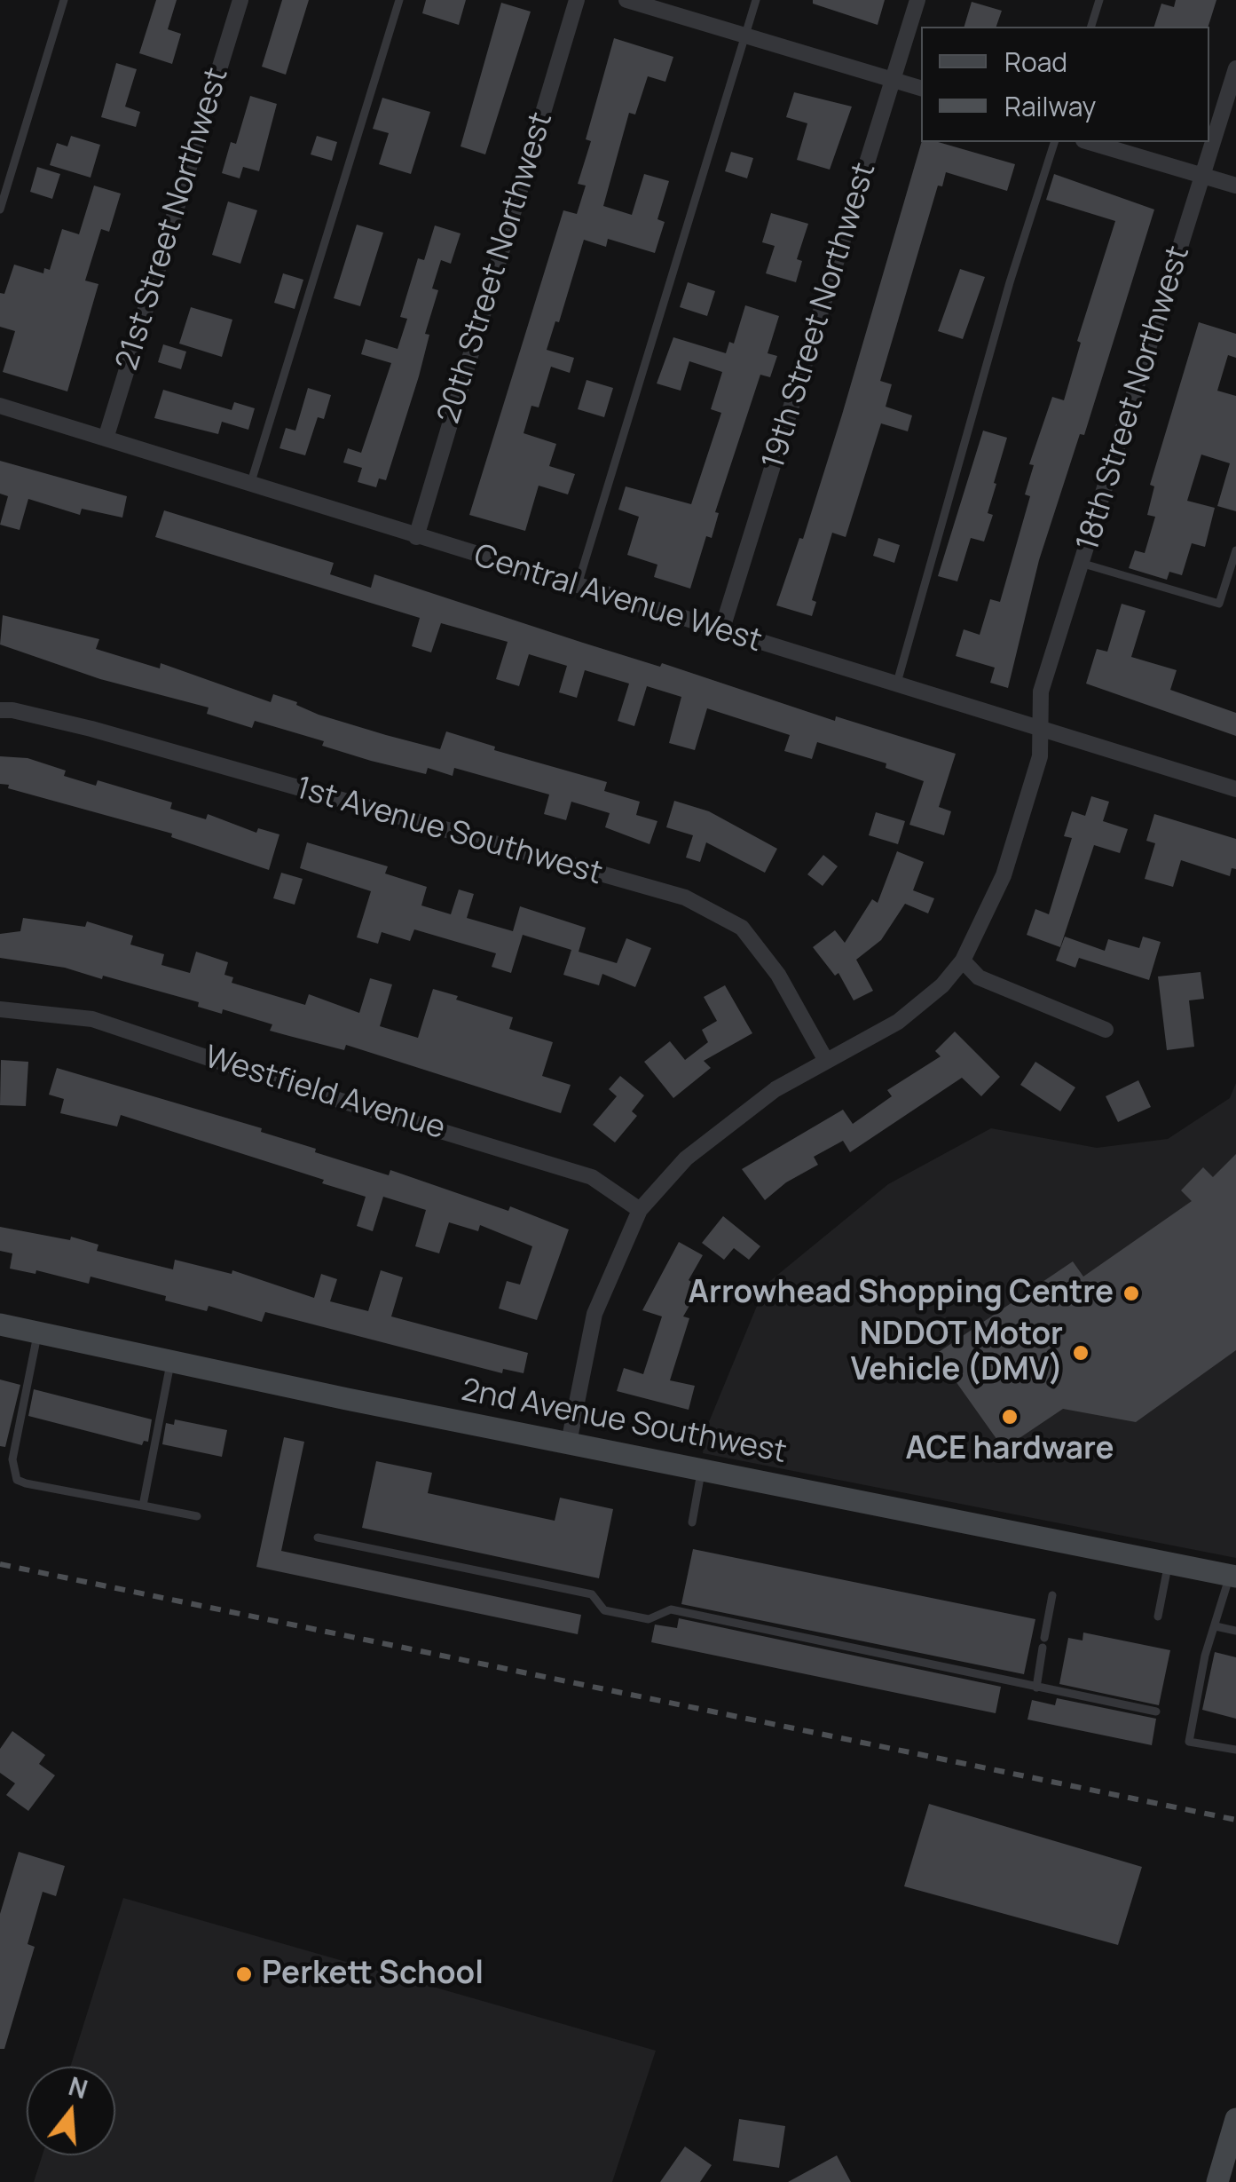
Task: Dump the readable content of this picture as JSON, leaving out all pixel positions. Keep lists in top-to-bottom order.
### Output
{
  "streets": {
    "street": [
      "21st Street Northwest",
      "20th Street Northwest",
      "19th Street Northwest",
      "18th Street Northwest",
      "Central Avenue West",
      "1st Avenue Southwest",
      "Westfield Avenue",
      "2nd Avenue Southwest"
    ]
  },
  "crossings": [
    ["21st Street Northwest", "Central Avenue West"],
    ["20th Street Northwest", "Central Avenue West"],
    ["19th Street Northwest", "Central Avenue West"],
    ["18th Street Northwest", "Central Avenue West"],
    ["18th Street Northwest", "1st Avenue Southwest"],
    ["18th Street Northwest", "Westfield Avenue"],
    ["18th Street Northwest", "2nd Avenue Southwest"]
  ],
  "places": [
    "Arrowhead Shopping Centre",
    "NDDOT Motor Vehicle (DMV)",
    "ACE hardware",
    "Perkett School"
  ],
  "legend": ["Road", "Railway"],
  "north": "top"
}
